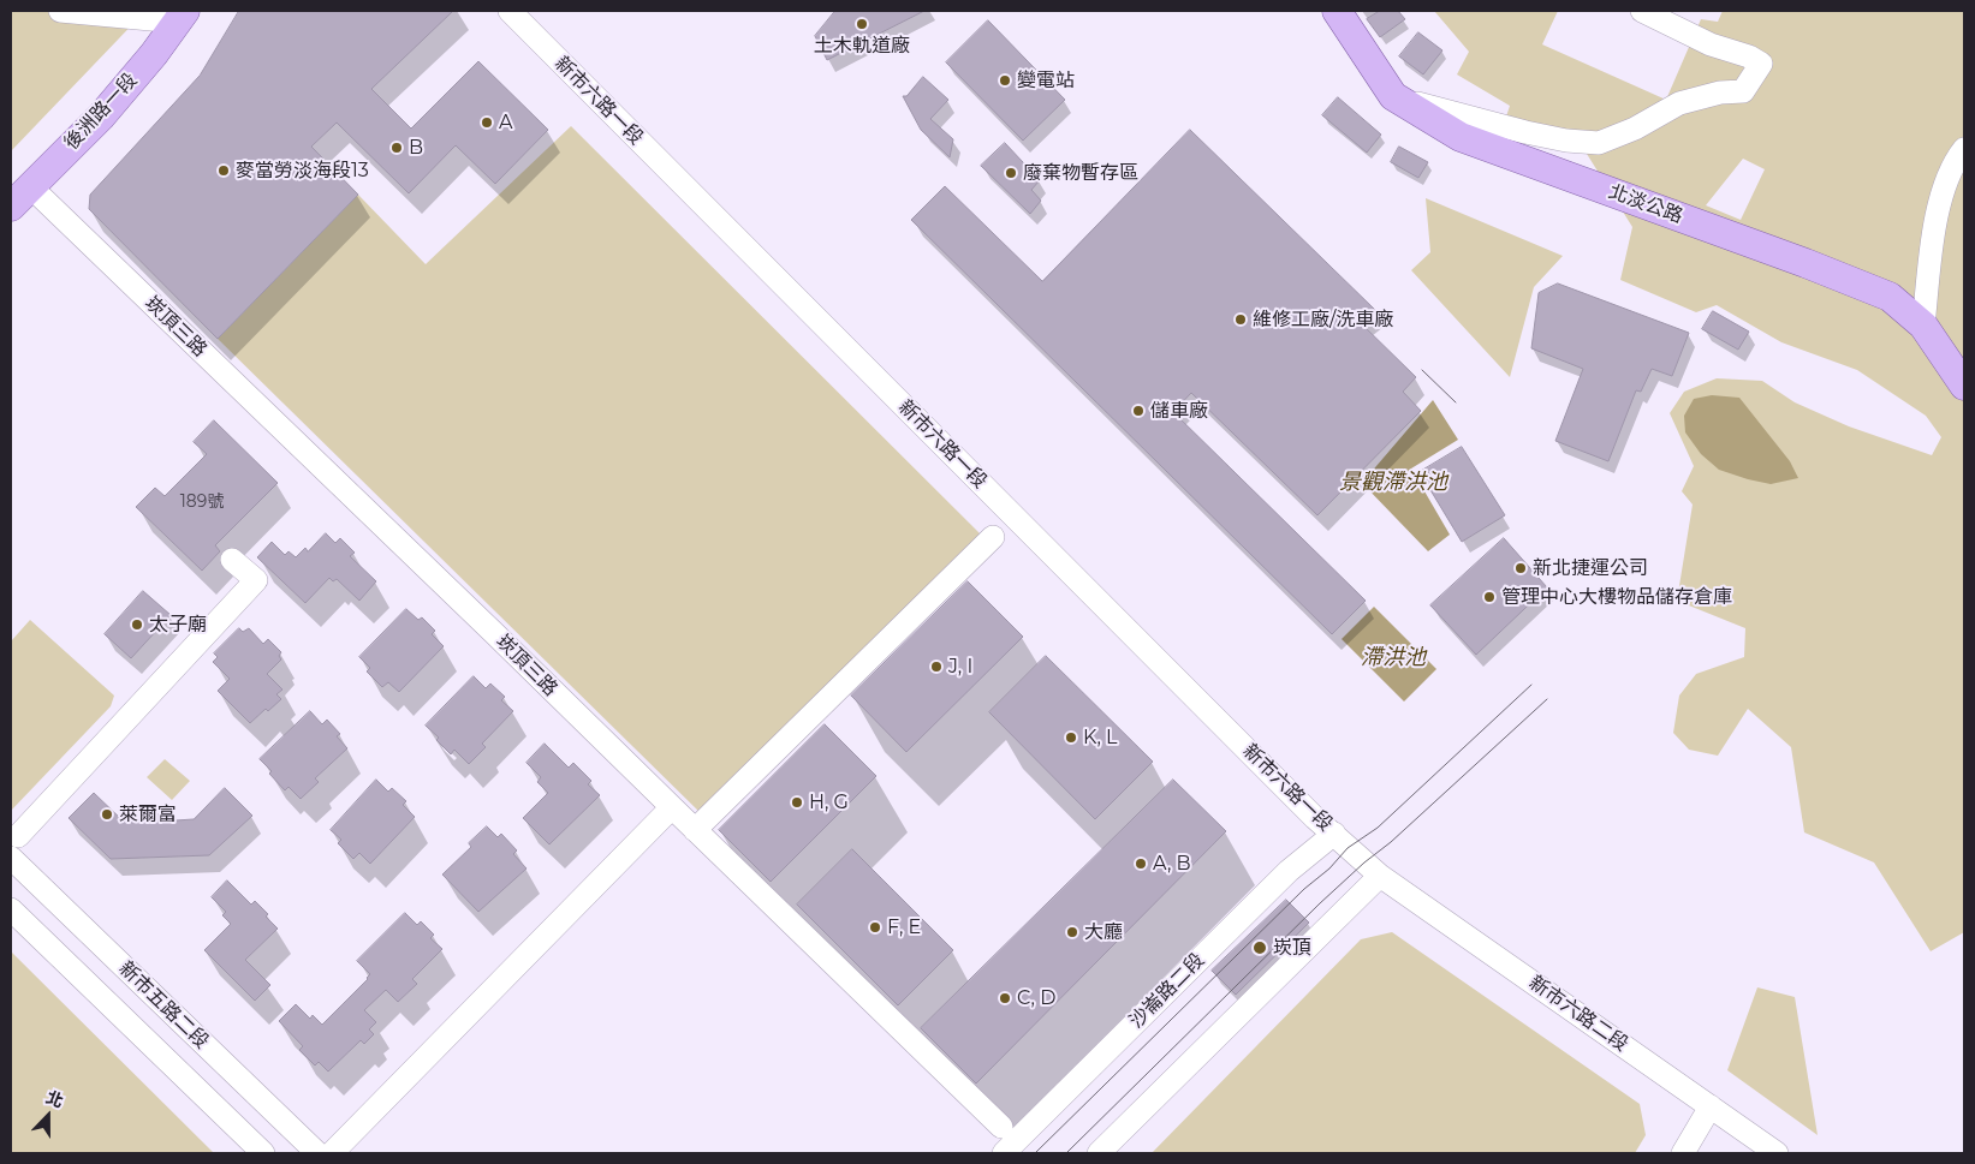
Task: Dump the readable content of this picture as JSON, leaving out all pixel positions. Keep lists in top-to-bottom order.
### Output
{
  "streets": {
    "main road": ["後洲路一段", "北淡公路"],
    "street": [
      "新市六路一段",
      "崁頂三路",
      "沙崙路二段",
      "新市五路二段",
      "新市六路二段"
    ]
  },
  "crossings": [
    ["新市六路一段", "沙崙路二段"],
    ["新市六路一段", "新市六路二段"],
    ["後洲路一段", "崁頂三路"]
  ],
  "water": ["景觀滯洪池", "滯洪池"],
  "places": [
    "土木軌道廠",
    "變電站",
    "A",
    "B",
    "麥當勞淡海段13",
    "廢棄物暫存區",
    "維修工廠/洗車廠",
    "儲車廠",
    "新北捷運公司",
    "管理中心大樓物品儲存倉庫",
    "太子廟",
    "J, I",
    "K, L",
    "H, G",
    "萊爾富",
    "A, B",
    "F, E",
    "大廳",
    "崁頂",
    "C, D"
  ],
  "house_numbers": ["189號"],
  "north": "top"
}
